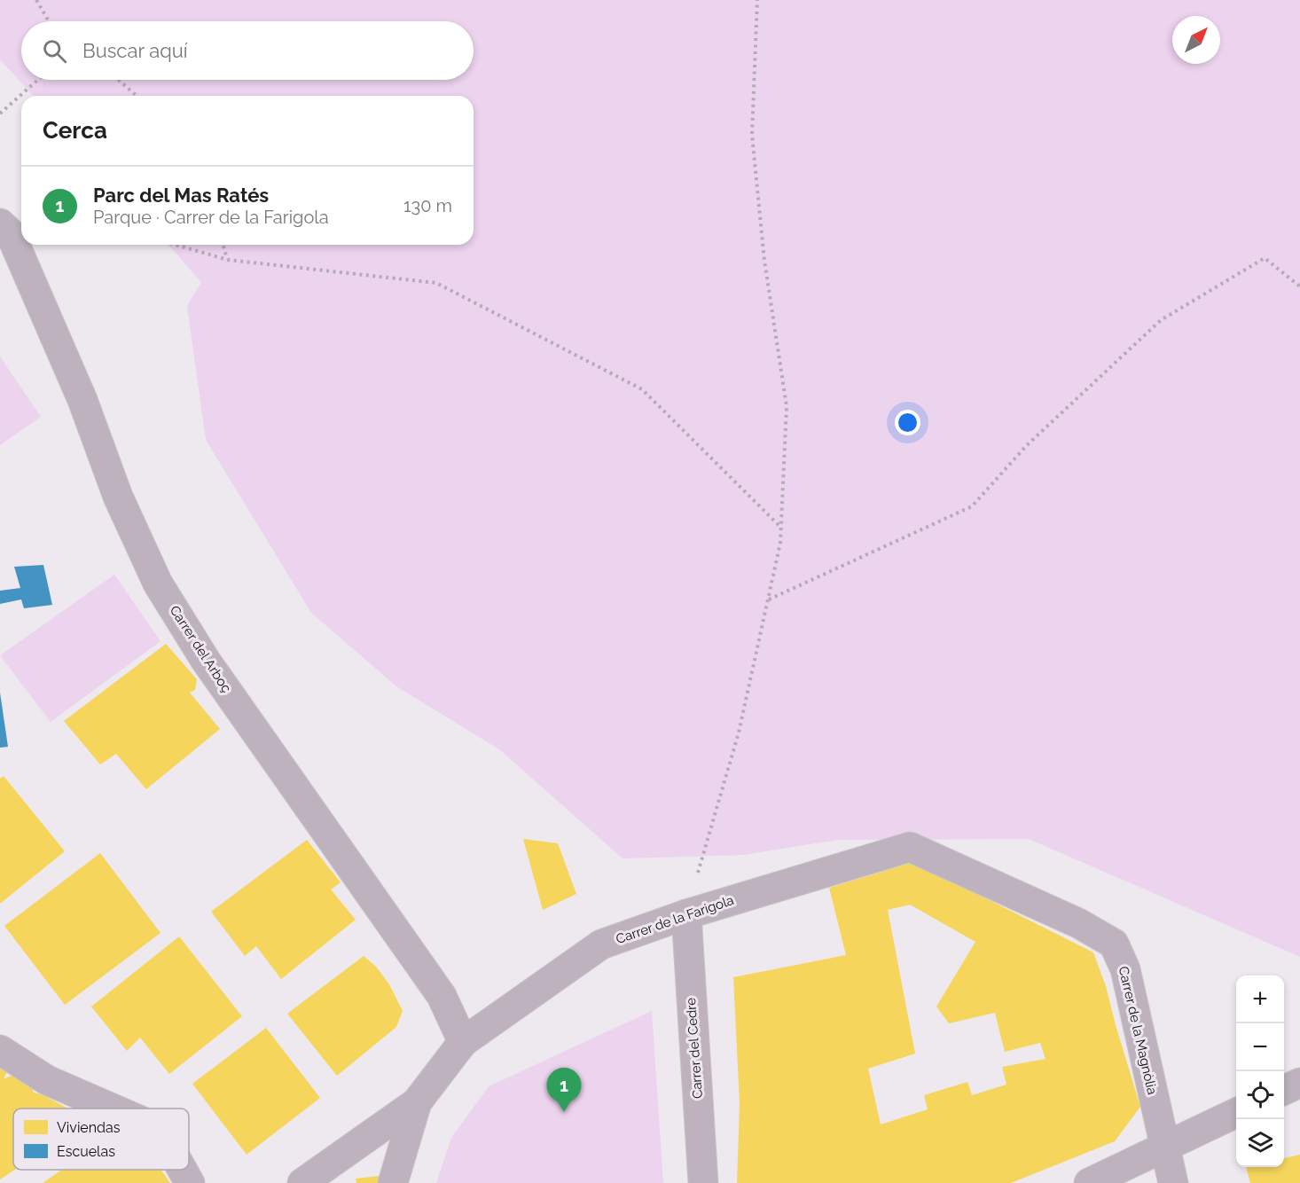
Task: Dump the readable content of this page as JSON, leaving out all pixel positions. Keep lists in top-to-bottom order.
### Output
{
  "streets": {
    "street": [
      "Carrer del Arboç",
      "Carrer de la Farigola",
      "Carrer de la Magnòlia",
      "Carrer del Cedre"
    ]
  },
  "crossings": [
    ["Carrer del Arboç", "Carrer de la Farigola"],
    ["Carrer de la Farigola", "Carrer de la Magnòlia"],
    ["Carrer de la Farigola", "Carrer del Cedre"]
  ],
  "legend": ["Viviendas", "Escuelas"],
  "north": "top right",
  "page": {
    "search": "Buscar aquí",
    "heading": "Cerca",
    "list": [
      {
        "mark": "1",
        "name": "Parc del Mas Ratés",
        "note": "Parque · Carrer de la Farigola",
        "value": "130 m"
      }
    ],
    "map_buttons": ["+", "−"],
    "pins": "1"
  }
}
